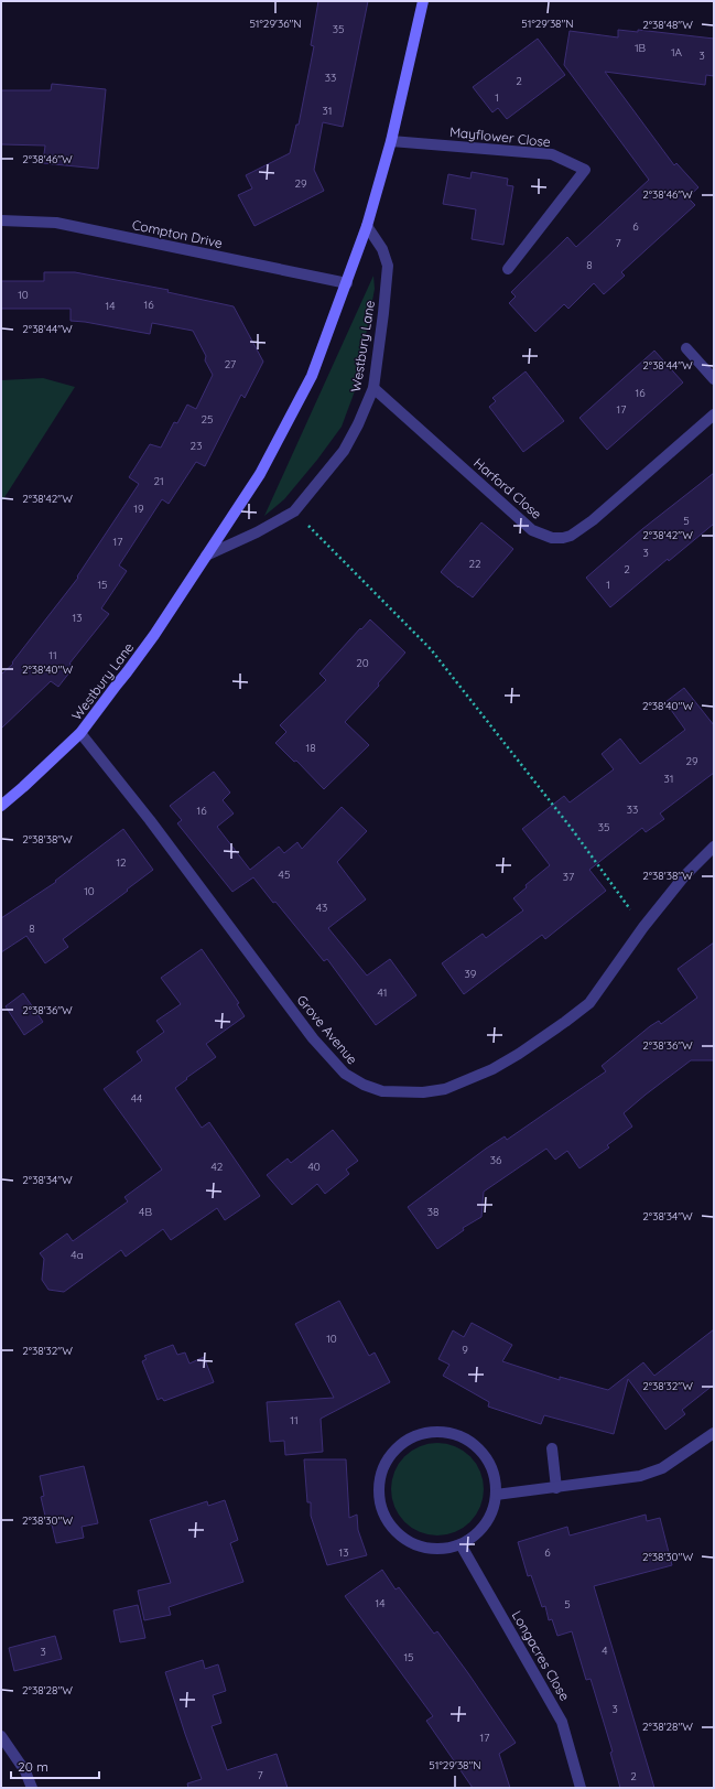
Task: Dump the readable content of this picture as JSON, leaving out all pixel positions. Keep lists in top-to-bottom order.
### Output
{
  "streets": {
    "street": [
      "Mayflower Close",
      "Compton Drive",
      "Westbury Lane",
      "Harford Close",
      "Grove Avenue",
      "Longacres Close"
    ]
  },
  "crossings": [
    ["Mayflower Close", "Westbury Lane"],
    ["Compton Drive", "Westbury Lane"],
    ["Westbury Lane", "Harford Close"],
    ["Westbury Lane", "Grove Avenue"]
  ],
  "house_numbers": [
    "35",
    "1B",
    "1A",
    "3",
    "33",
    "2",
    "1",
    "31",
    "29",
    "6",
    "7",
    "8",
    "10",
    "16",
    "14",
    "27",
    "16",
    "17",
    "25",
    "23",
    "21",
    "19",
    "5",
    "17",
    "3",
    "22",
    "2",
    "15",
    "1",
    "13",
    "11",
    "20",
    "18",
    "29",
    "31",
    "33",
    "16",
    "35",
    "12",
    "45",
    "37",
    "10",
    "43",
    "8",
    "39",
    "41",
    "44",
    "36",
    "42",
    "40",
    "4B",
    "38",
    "4a",
    "10",
    "9",
    "11",
    "13",
    "6",
    "14",
    "5",
    "4",
    "3",
    "15",
    "3",
    "17",
    "7",
    "2"
  ],
  "scale_bar": "20 m",
  "coordinates": [
    "51°29'36\"N",
    "51°29'38\"N",
    "2°38'48\"W",
    "2°38'46\"W",
    "2°38'44\"W",
    "2°38'42\"W",
    "2°38'40\"W",
    "2°38'38\"W",
    "2°38'36\"W",
    "2°38'34\"W",
    "2°38'32\"W",
    "2°38'30\"W",
    "2°38'28\"W"
  ]
}
